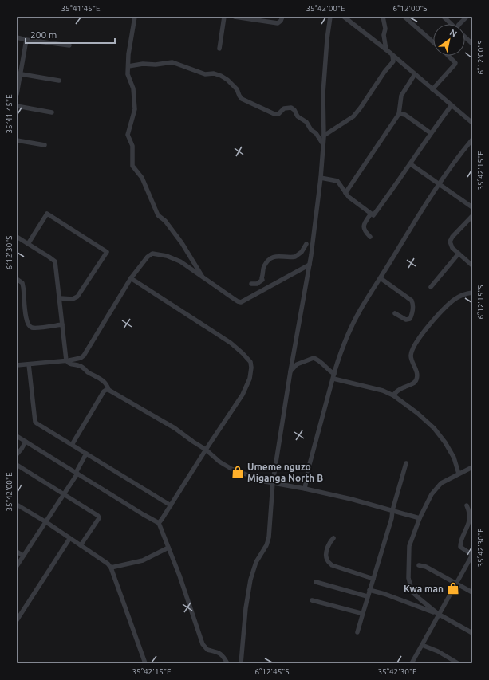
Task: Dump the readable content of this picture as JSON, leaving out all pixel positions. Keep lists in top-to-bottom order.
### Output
{
  "places": {
    "shop": ["Umeme nguzo Miganga North B", "Kwa man"]
  },
  "scale_bar": "200 m",
  "north": "top right",
  "coordinates": [
    "35°41'45\"E",
    "35°42'00\"E",
    "6°12'00\"S",
    "35°42'15\"E",
    "6°12'30\"S",
    "6°12'15\"S",
    "35°42'30\"E",
    "6°12'45\"S"
  ]
}
